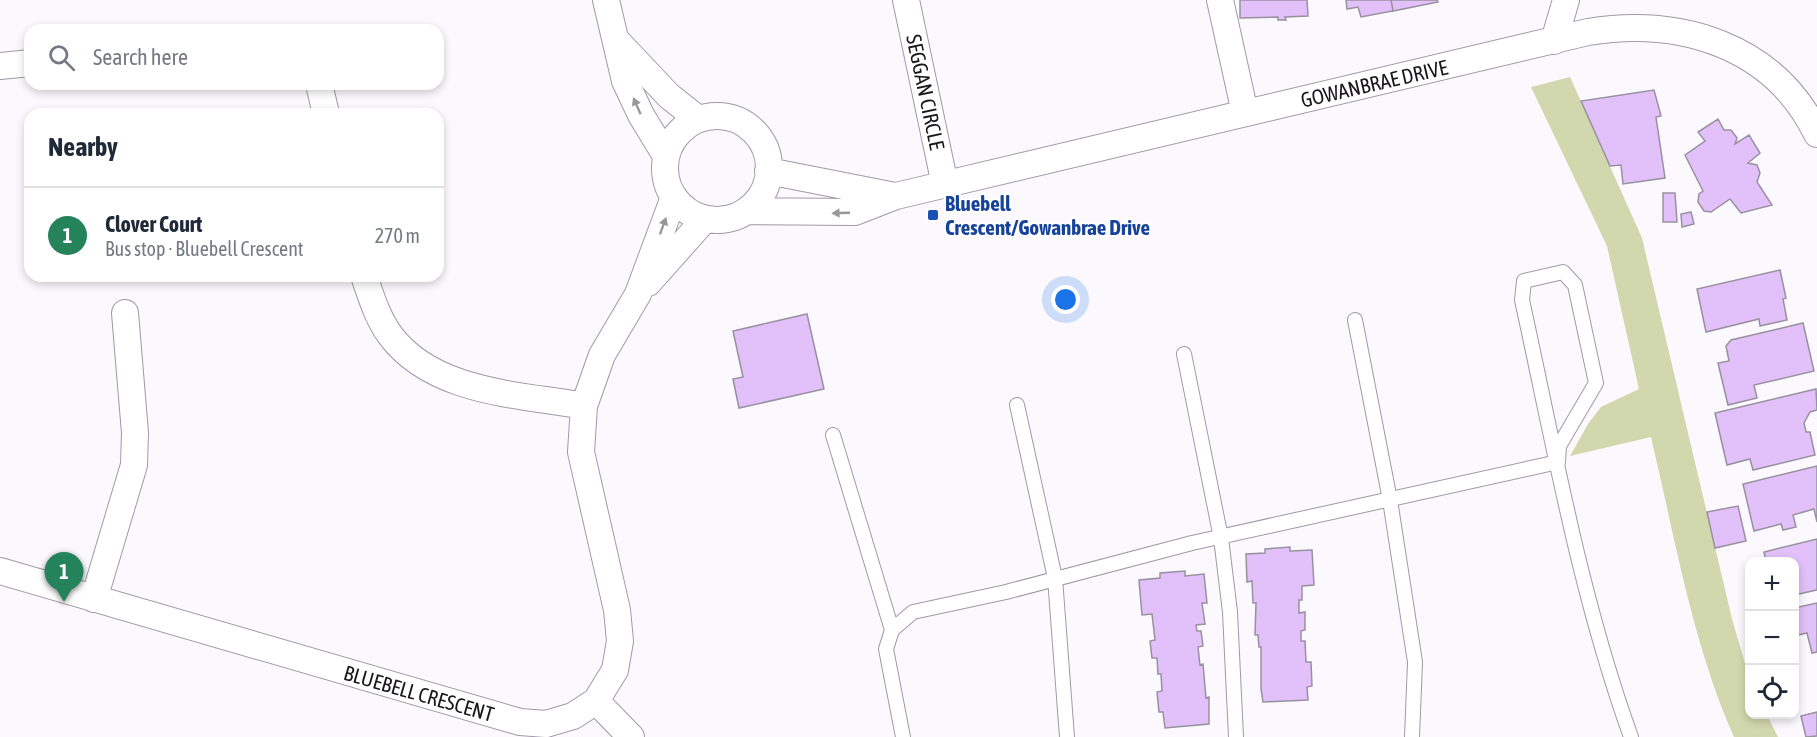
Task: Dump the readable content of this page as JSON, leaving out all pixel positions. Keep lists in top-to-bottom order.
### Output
{
  "streets": {
    "street": ["GOWANBRAE DRIVE", "SEGGAN CIRCLE", "BLUEBELL CRESCENT"]
  },
  "crossings": [
    ["GOWANBRAE DRIVE", "SEGGAN CIRCLE"],
    ["GOWANBRAE DRIVE", "BLUEBELL CRESCENT"]
  ],
  "places": {
    "transit": ["Bluebell Crescent/Gowanbrae Drive"]
  },
  "page": {
    "search": "Search here",
    "heading": "Nearby",
    "list": [
      {
        "mark": "1",
        "name": "Clover Court",
        "note": "Bus stop · Bluebell Crescent",
        "value": "270 m"
      }
    ],
    "pins": "1",
    "map_buttons": ["+", "−"]
  }
}
